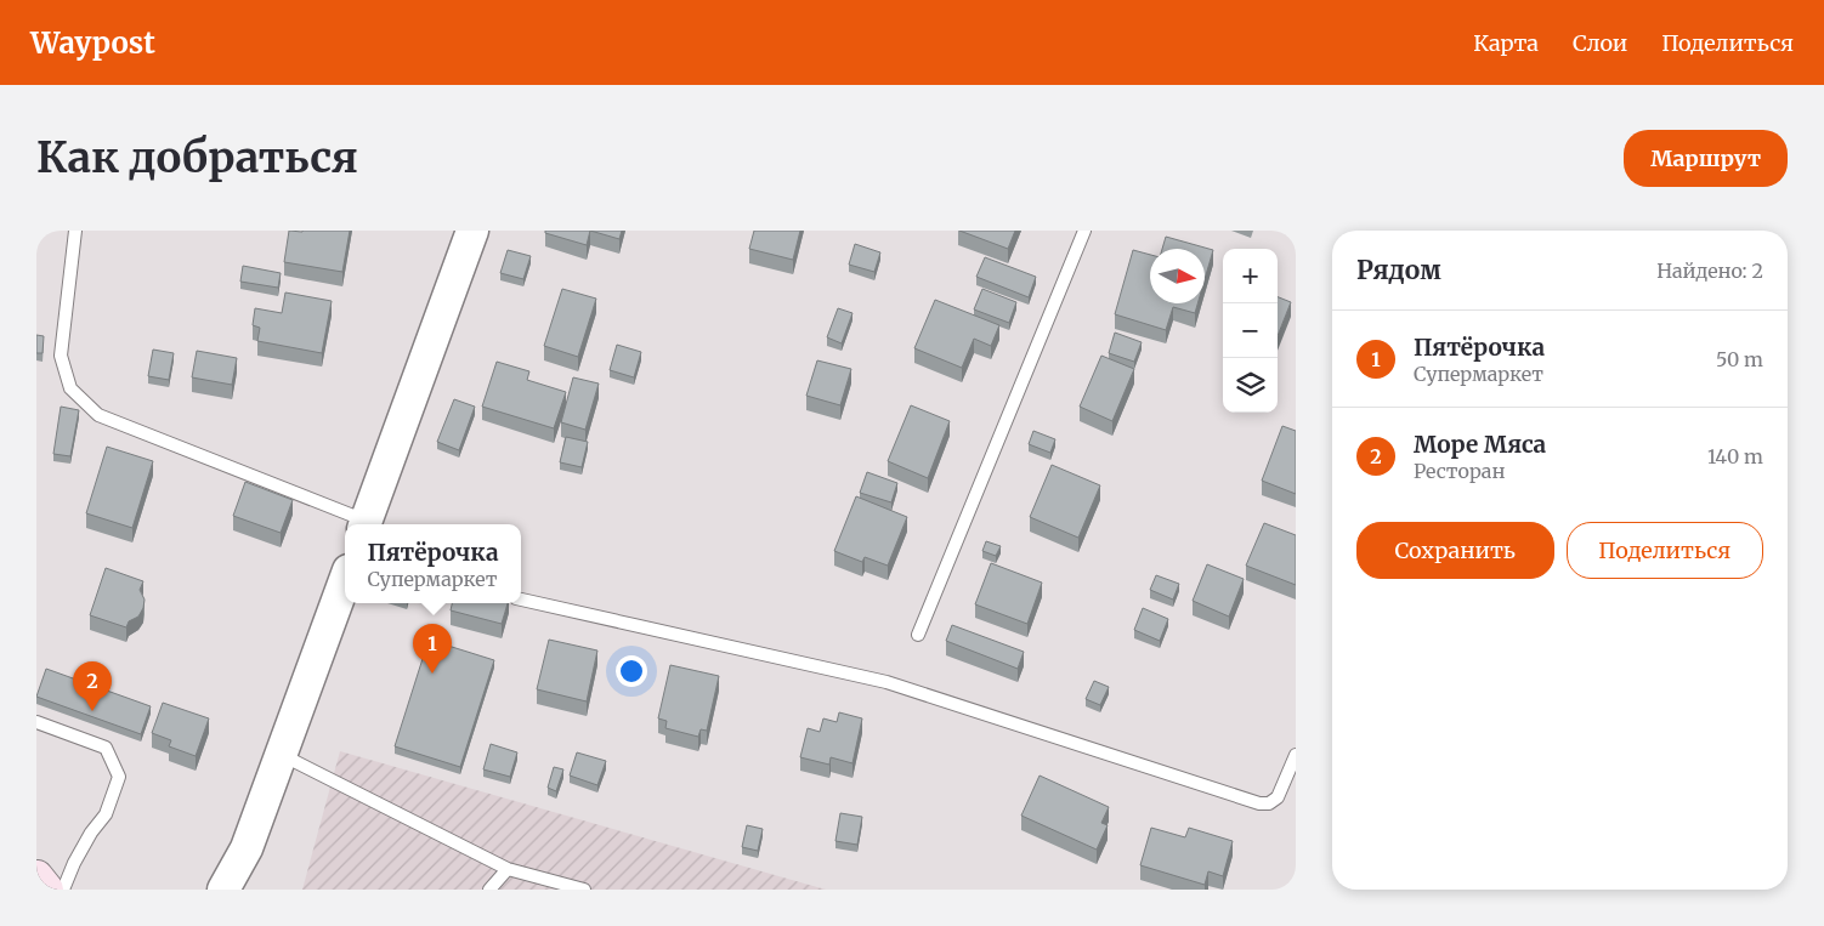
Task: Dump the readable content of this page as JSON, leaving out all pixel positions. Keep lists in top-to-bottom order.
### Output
{
  "north": "right",
  "page": {
    "header": "Waypost",
    "nav": ["Карта", "Слои", "Поделиться"],
    "buttons": [
      "Маршрут",
      ["Сохранить", "Поделиться"]
    ],
    "title": "Как добраться",
    "heading": ["Рядом", "Найдено: 2"],
    "map_buttons": ["+", "−"],
    "list": [
      {
        "mark": "1",
        "name": "Пятёрочка",
        "note": "Супермаркет",
        "value": "50 m"
      },
      {
        "mark": "2",
        "name": "Море Мяса",
        "note": "Ресторан",
        "value": "140 m"
      }
    ],
    "popup": ["Пятёрочка", "Супермаркет"],
    "pins": ["1", "2"]
  }
}
